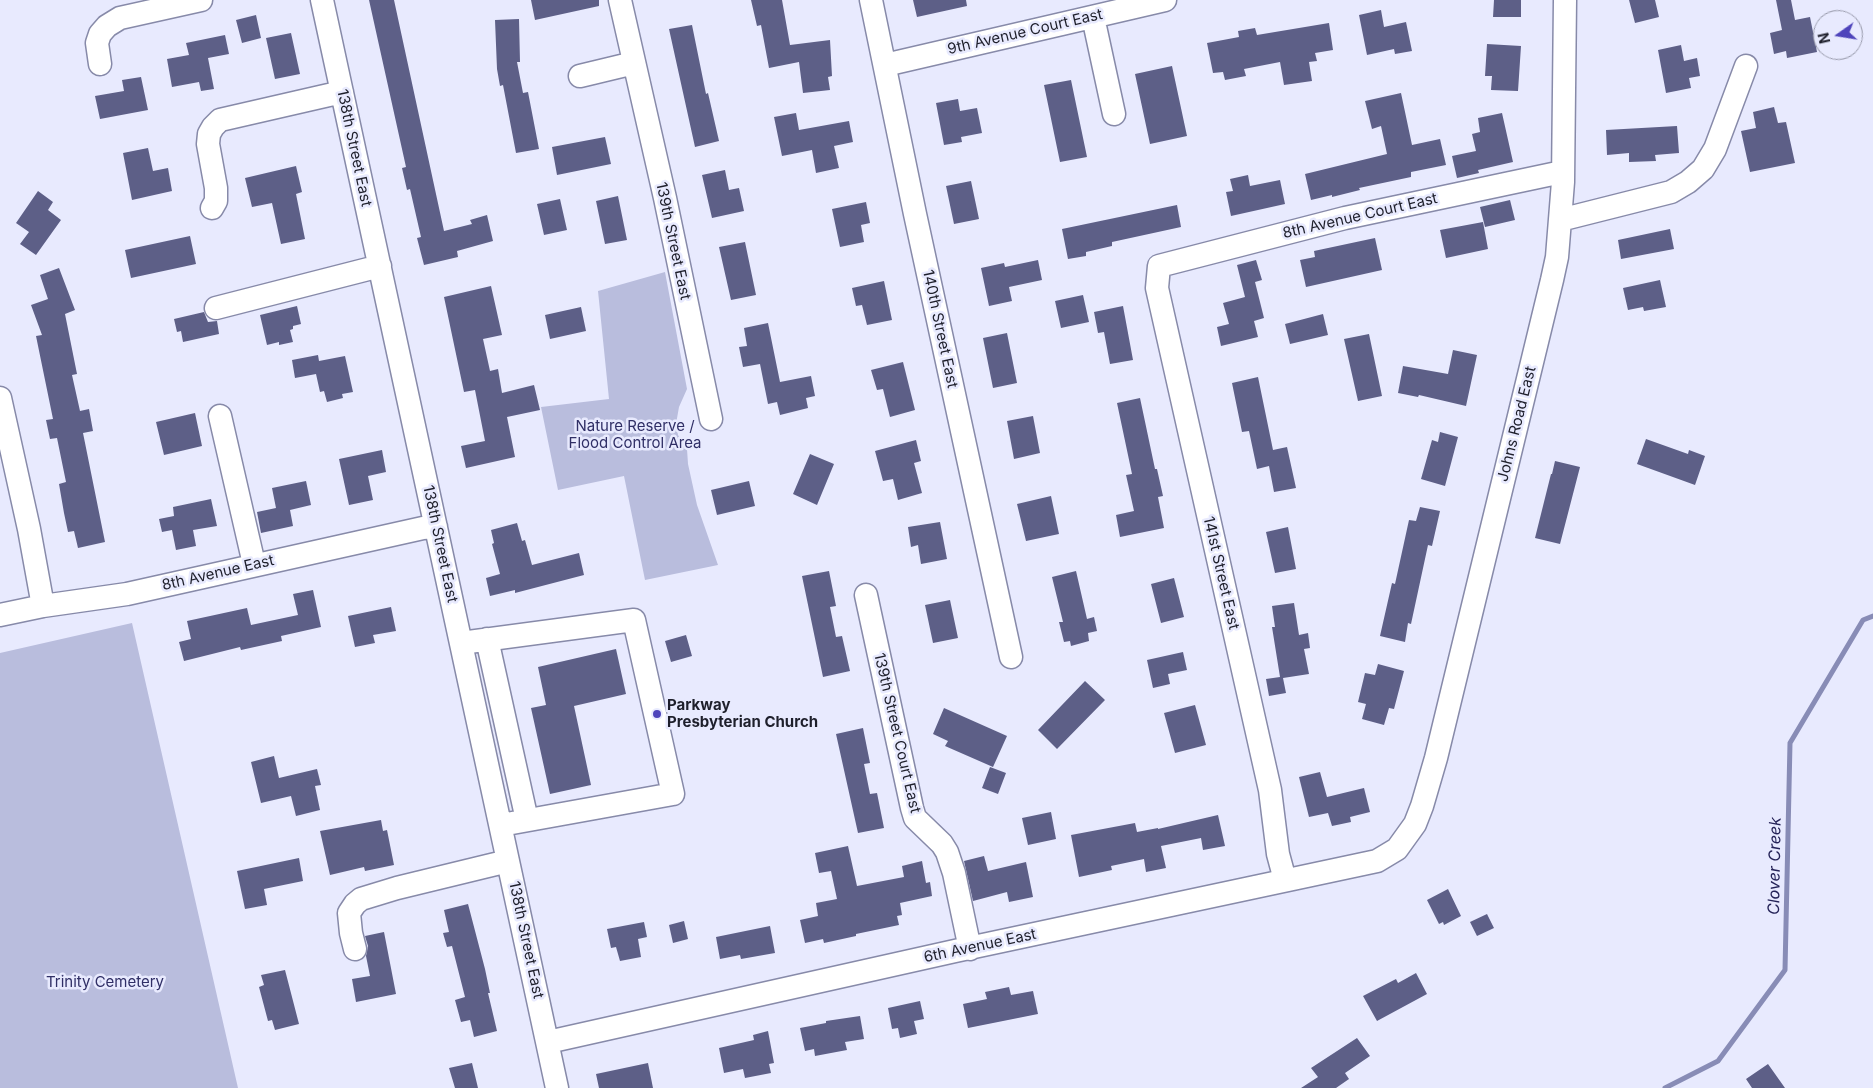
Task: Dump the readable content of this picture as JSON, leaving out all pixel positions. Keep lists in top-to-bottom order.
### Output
{
  "streets": {
    "street": [
      "9th Avenue Court East",
      "138th Street East",
      "8th Avenue Court East",
      "139th Street East",
      "140th Street East",
      "Johns Road East",
      "8th Avenue East",
      "141st Street East",
      "139th Street Court East",
      "6th Avenue East"
    ]
  },
  "crossings": [
    ["9th Avenue Court East", "140th Street East"],
    ["138th Street East", "8th Avenue East"],
    ["138th Street East", "6th Avenue East"],
    ["8th Avenue Court East", "Johns Road East"],
    ["8th Avenue Court East", "141st Street East"],
    ["Johns Road East", "6th Avenue East"],
    ["141st Street East", "6th Avenue East"],
    ["139th Street Court East", "6th Avenue East"]
  ],
  "water": ["Clover Creek"],
  "parks": ["Nature Reserve / Flood Control Area", "Trinity Cemetery"],
  "places": ["Parkway Presbyterian Church"],
  "north": "left"
}
